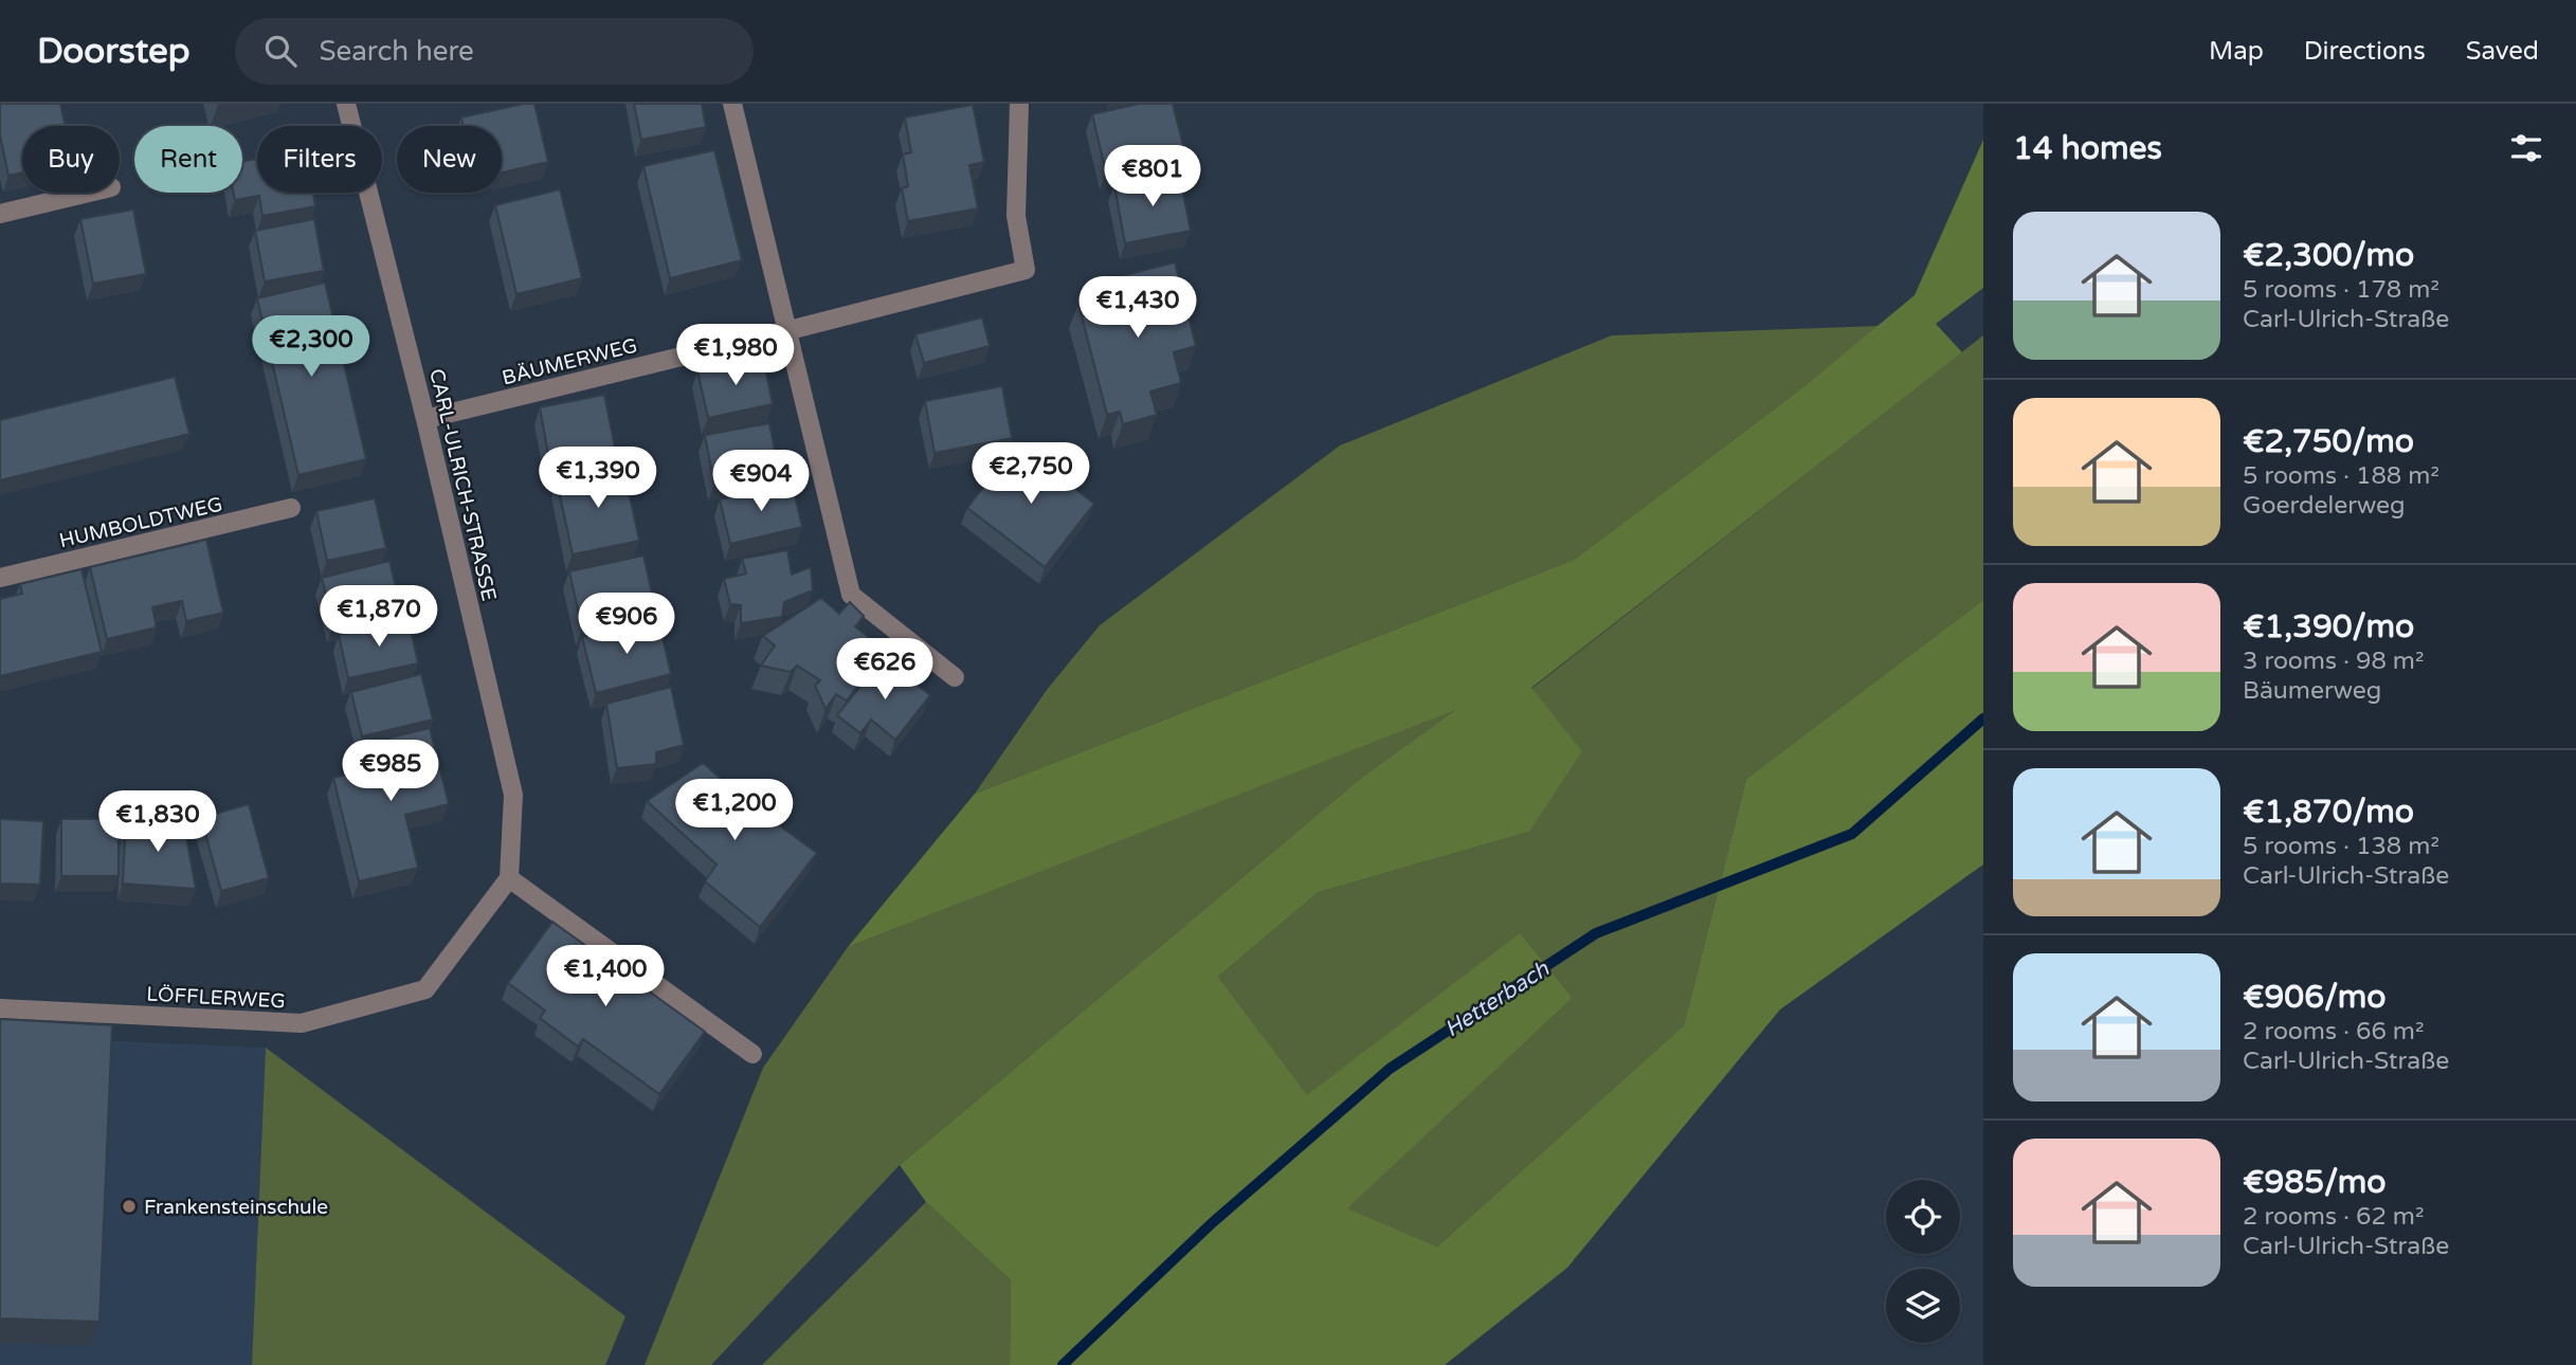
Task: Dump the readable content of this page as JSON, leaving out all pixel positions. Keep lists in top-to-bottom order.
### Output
{
  "streets": {
    "street": [
      "BÄUMERWEG",
      "CARL-ULRICH-STRASSE",
      "HUMBOLDTWEG",
      "LÖFFLERWEG"
    ]
  },
  "crossings": [
    ["BÄUMERWEG", "CARL-ULRICH-STRASSE"],
    ["CARL-ULRICH-STRASSE", "LÖFFLERWEG"]
  ],
  "water": ["Hetterbach"],
  "places": ["Frankensteinschule"],
  "page": {
    "header": "Doorstep",
    "search": "Search here",
    "nav": ["Map", "Directions", "Saved"],
    "heading": "14 homes",
    "chip": [
      "Buy",
      "Rent",
      "Filters",
      "New"
    ],
    "price": [
      "€801",
      "€1,430",
      "€2,300",
      "€1,980",
      "€2,750",
      "€1,390",
      "€904",
      "€1,870",
      "€906",
      "€626",
      "€985",
      "€1,200",
      "€1,830",
      "€1,400"
    ],
    "list": [
      {
        "name": "€2,300/mo",
        "note": "5 rooms · 178 m² · Carl-Ulrich-Straße"
      },
      {
        "name": "€2,750/mo",
        "note": "5 rooms · 188 m² · Goerdelerweg"
      },
      {
        "name": "€1,390/mo",
        "note": "3 rooms · 98 m² · Bäumerweg"
      },
      {
        "name": "€1,870/mo",
        "note": "5 rooms · 138 m² · Carl-Ulrich-Straße"
      },
      {
        "name": "€906/mo",
        "note": "2 rooms · 66 m² · Carl-Ulrich-Straße"
      },
      {
        "name": "€985/mo",
        "note": "2 rooms · 62 m² · Carl-Ulrich-Straße"
      }
    ]
  }
}
